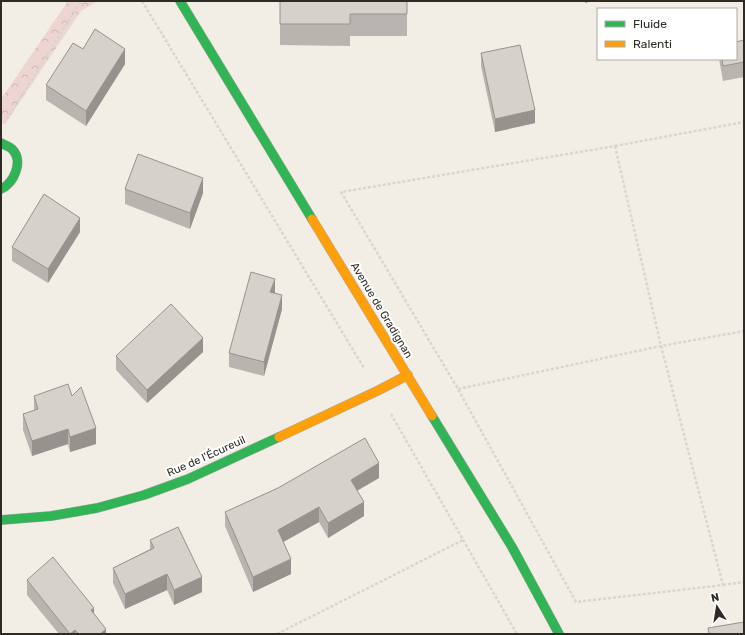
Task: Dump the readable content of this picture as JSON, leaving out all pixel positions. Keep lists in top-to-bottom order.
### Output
{
  "streets": {
    "street": ["Avenue de Gradignan", "Rue de l'Écureuil"]
  },
  "crossings": [
    ["Avenue de Gradignan", "Rue de l'Écureuil"]
  ],
  "legend": ["Fluide", "Ralenti"],
  "north": "top"
}
